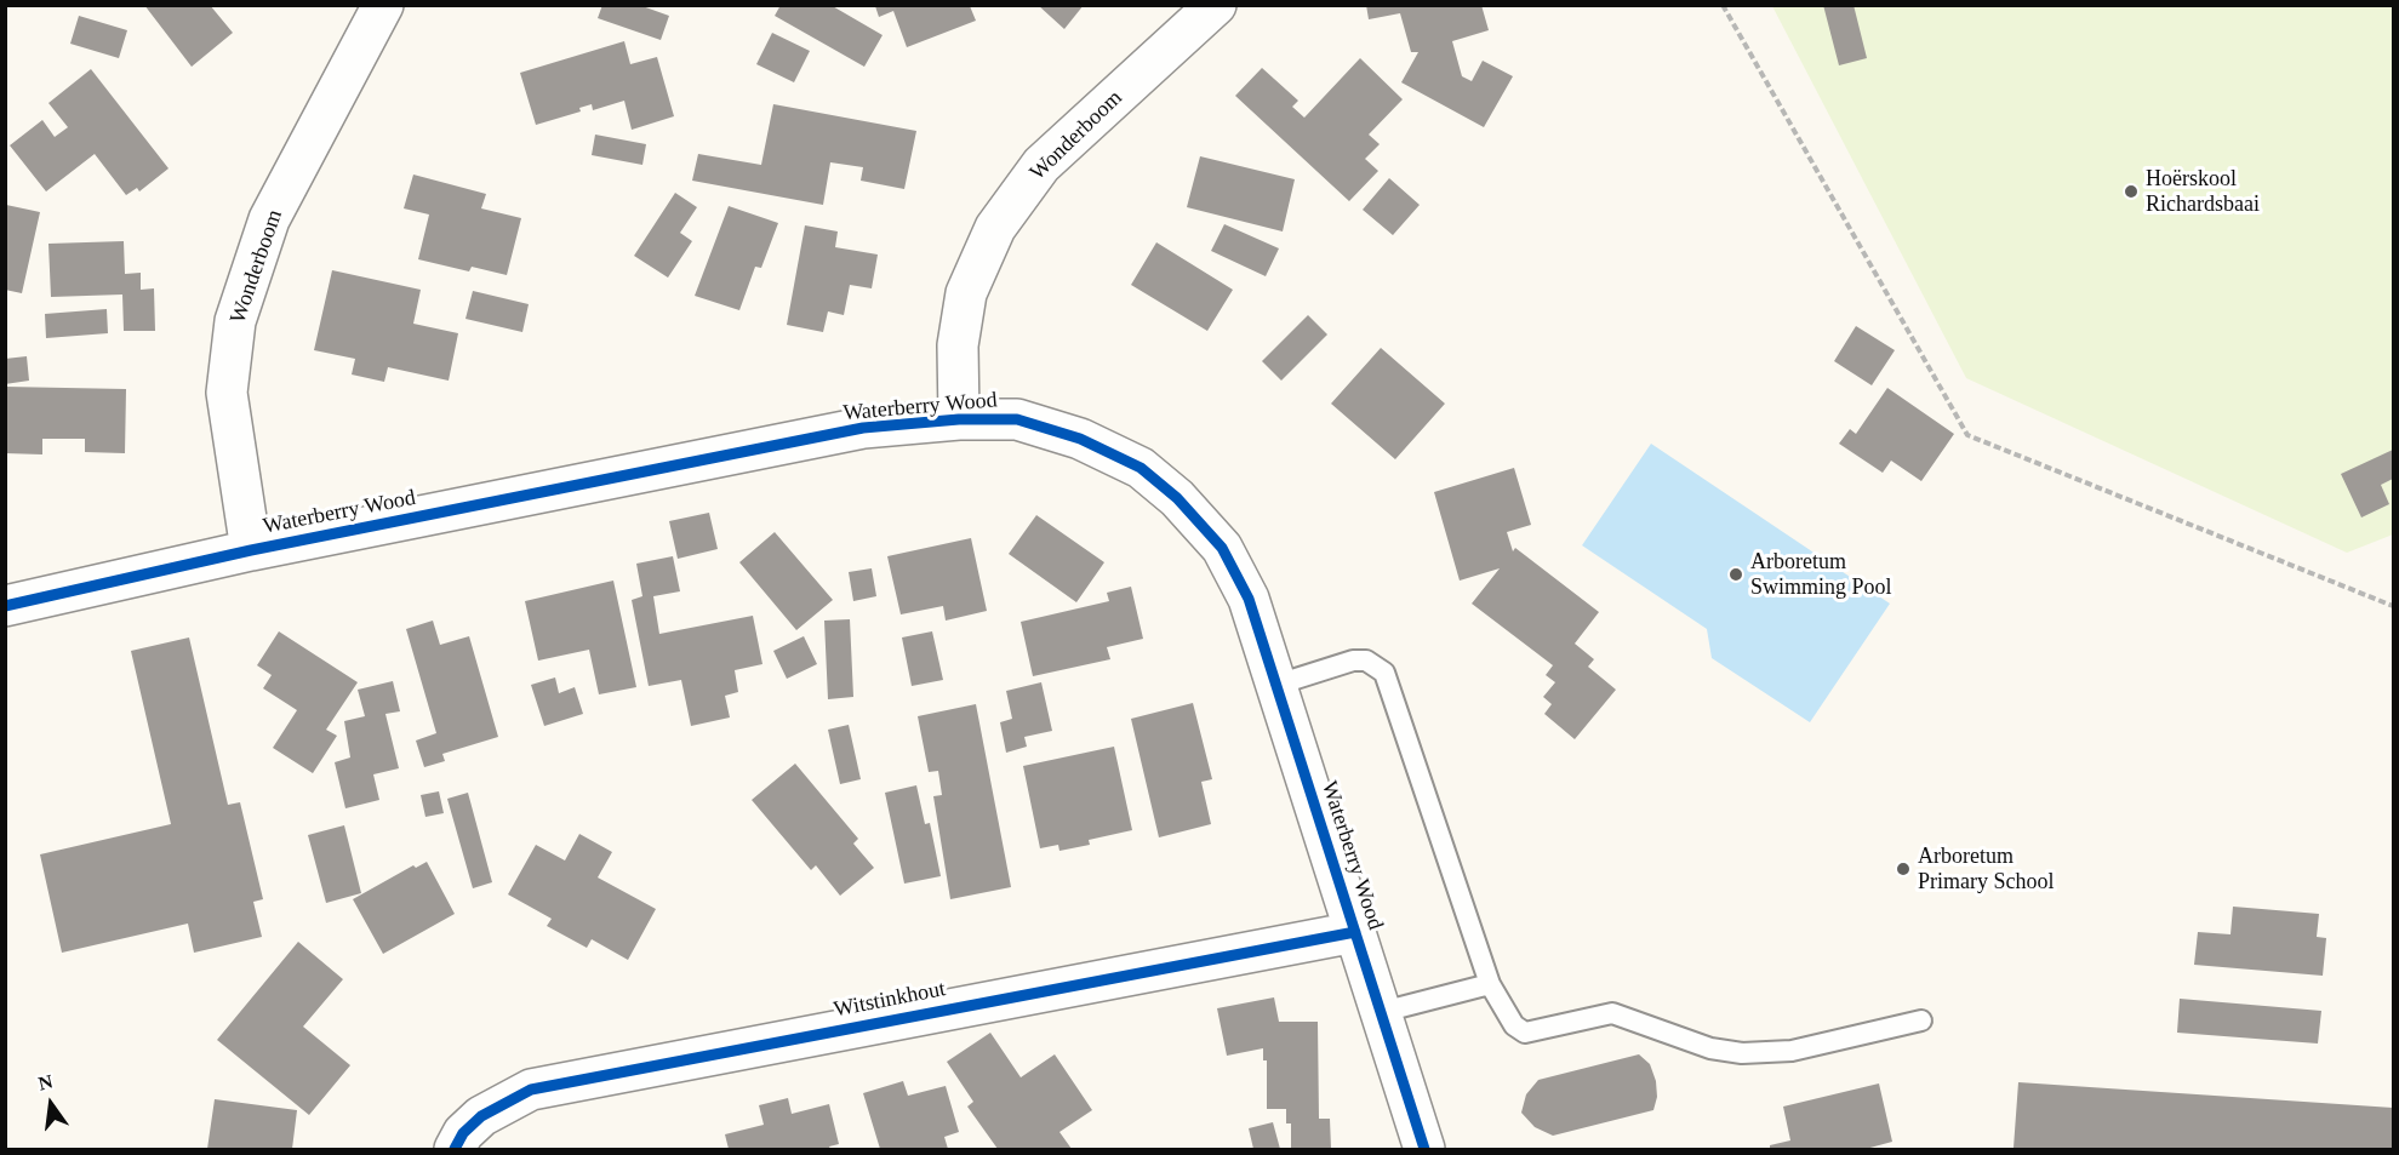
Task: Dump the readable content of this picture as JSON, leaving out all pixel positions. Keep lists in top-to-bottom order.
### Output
{
  "streets": {
    "street": ["Wonderboom", "Waterberry Wood", "Witstinkhout"]
  },
  "crossings": [
    ["Wonderboom", "Waterberry Wood"],
    ["Waterberry Wood", "Witstinkhout"]
  ],
  "places": ["Hoërskool Richardsbaai", "Arboretum Swimming Pool", "Arboretum Primary School"],
  "north": "top"
}
